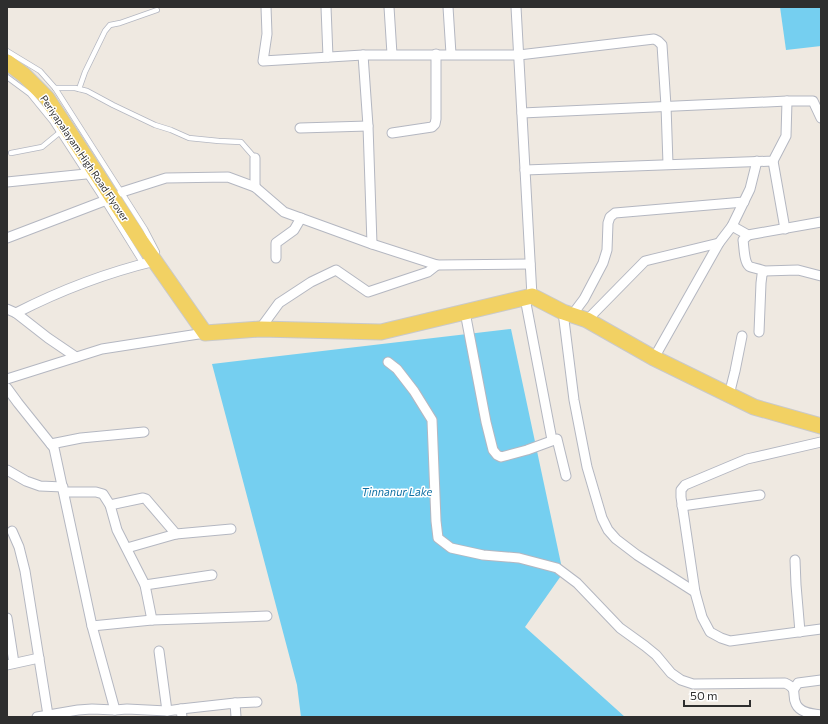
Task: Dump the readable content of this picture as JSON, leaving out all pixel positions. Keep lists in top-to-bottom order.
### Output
{
  "streets": {
    "main road": ["Periyapalayam High Road Flyover"]
  },
  "water": ["Tinnanur Lake"],
  "scale_bar": "50 m"
}
